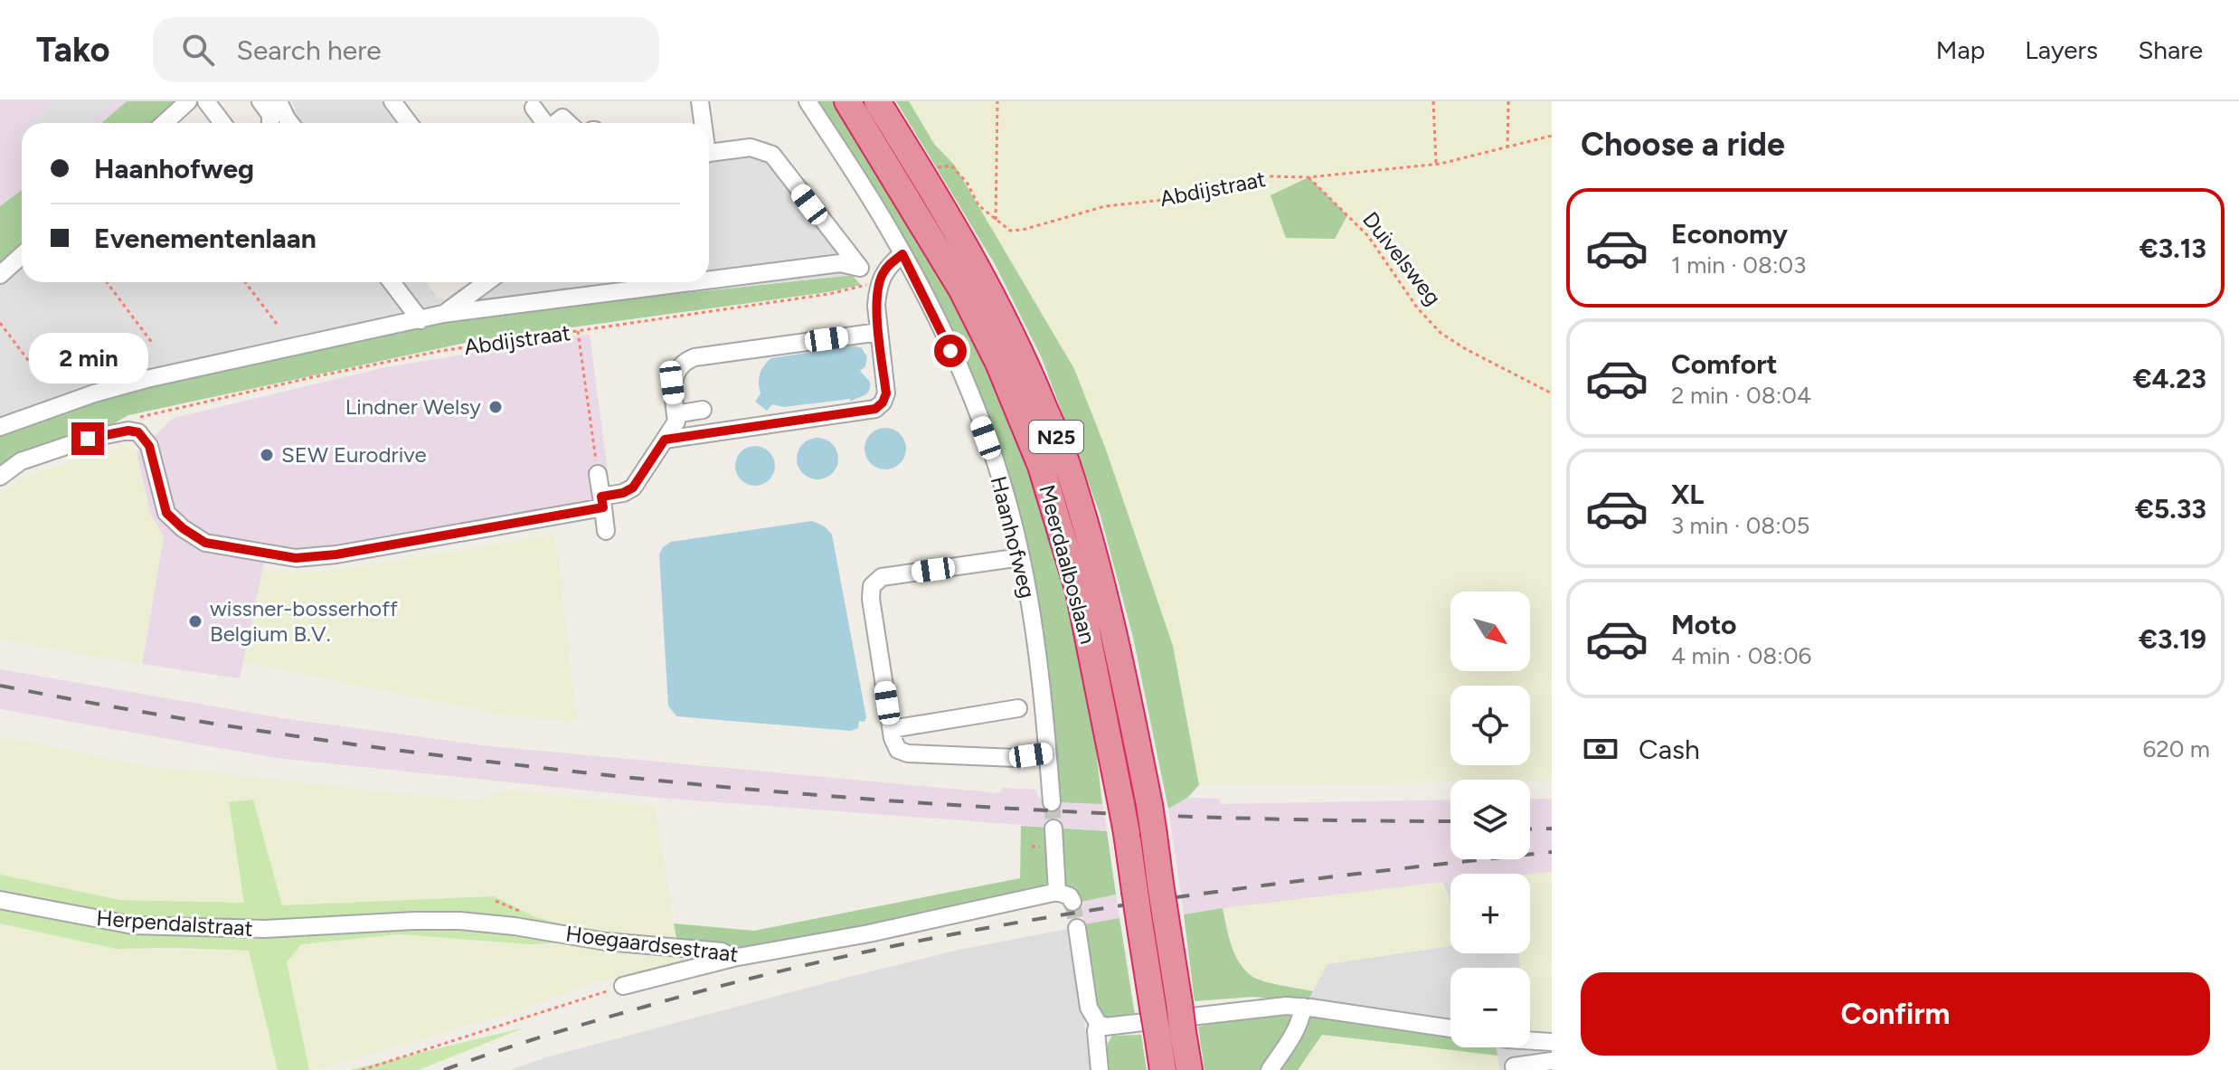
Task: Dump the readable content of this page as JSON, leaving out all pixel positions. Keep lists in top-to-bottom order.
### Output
{
  "streets": {
    "highway": ["N25", "Meerdaalboslaan"],
    "street": ["Haanhofweg", "Herpendalstraat", "Hoegaardsestraat"],
    "path": ["Abdijstraat", "Duivelsweg"]
  },
  "crossings": [
    ["Abdijstraat", "Duivelsweg"],
    ["Herpendalstraat", "Hoegaardsestraat"]
  ],
  "places": ["Lindner Welsy", "SEW Eurodrive", "wissner-bosserhoff Belgium B.V."],
  "north": "bottom right",
  "page": {
    "header": "Tako",
    "search": "Search here",
    "nav": ["Map", "Layers", "Share"],
    "heading": "Choose a ride",
    "banner": ["Haanhofweg", "Evenementenlaan"],
    "list": [
      {
        "name": "Economy",
        "note": "1 min · 08:03",
        "value": "€3.13"
      },
      {
        "name": "Comfort",
        "note": "2 min · 08:04",
        "value": "€4.23"
      },
      {
        "name": "XL",
        "note": "3 min · 08:05",
        "value": "€5.33"
      },
      {
        "name": "Moto",
        "note": "4 min · 08:06",
        "value": "€3.19"
      }
    ],
    "bubble": "2 min",
    "map_buttons": ["+", "−"],
    "pay": ["Cash", "620 m"],
    "buttons": "Confirm"
  }
}
